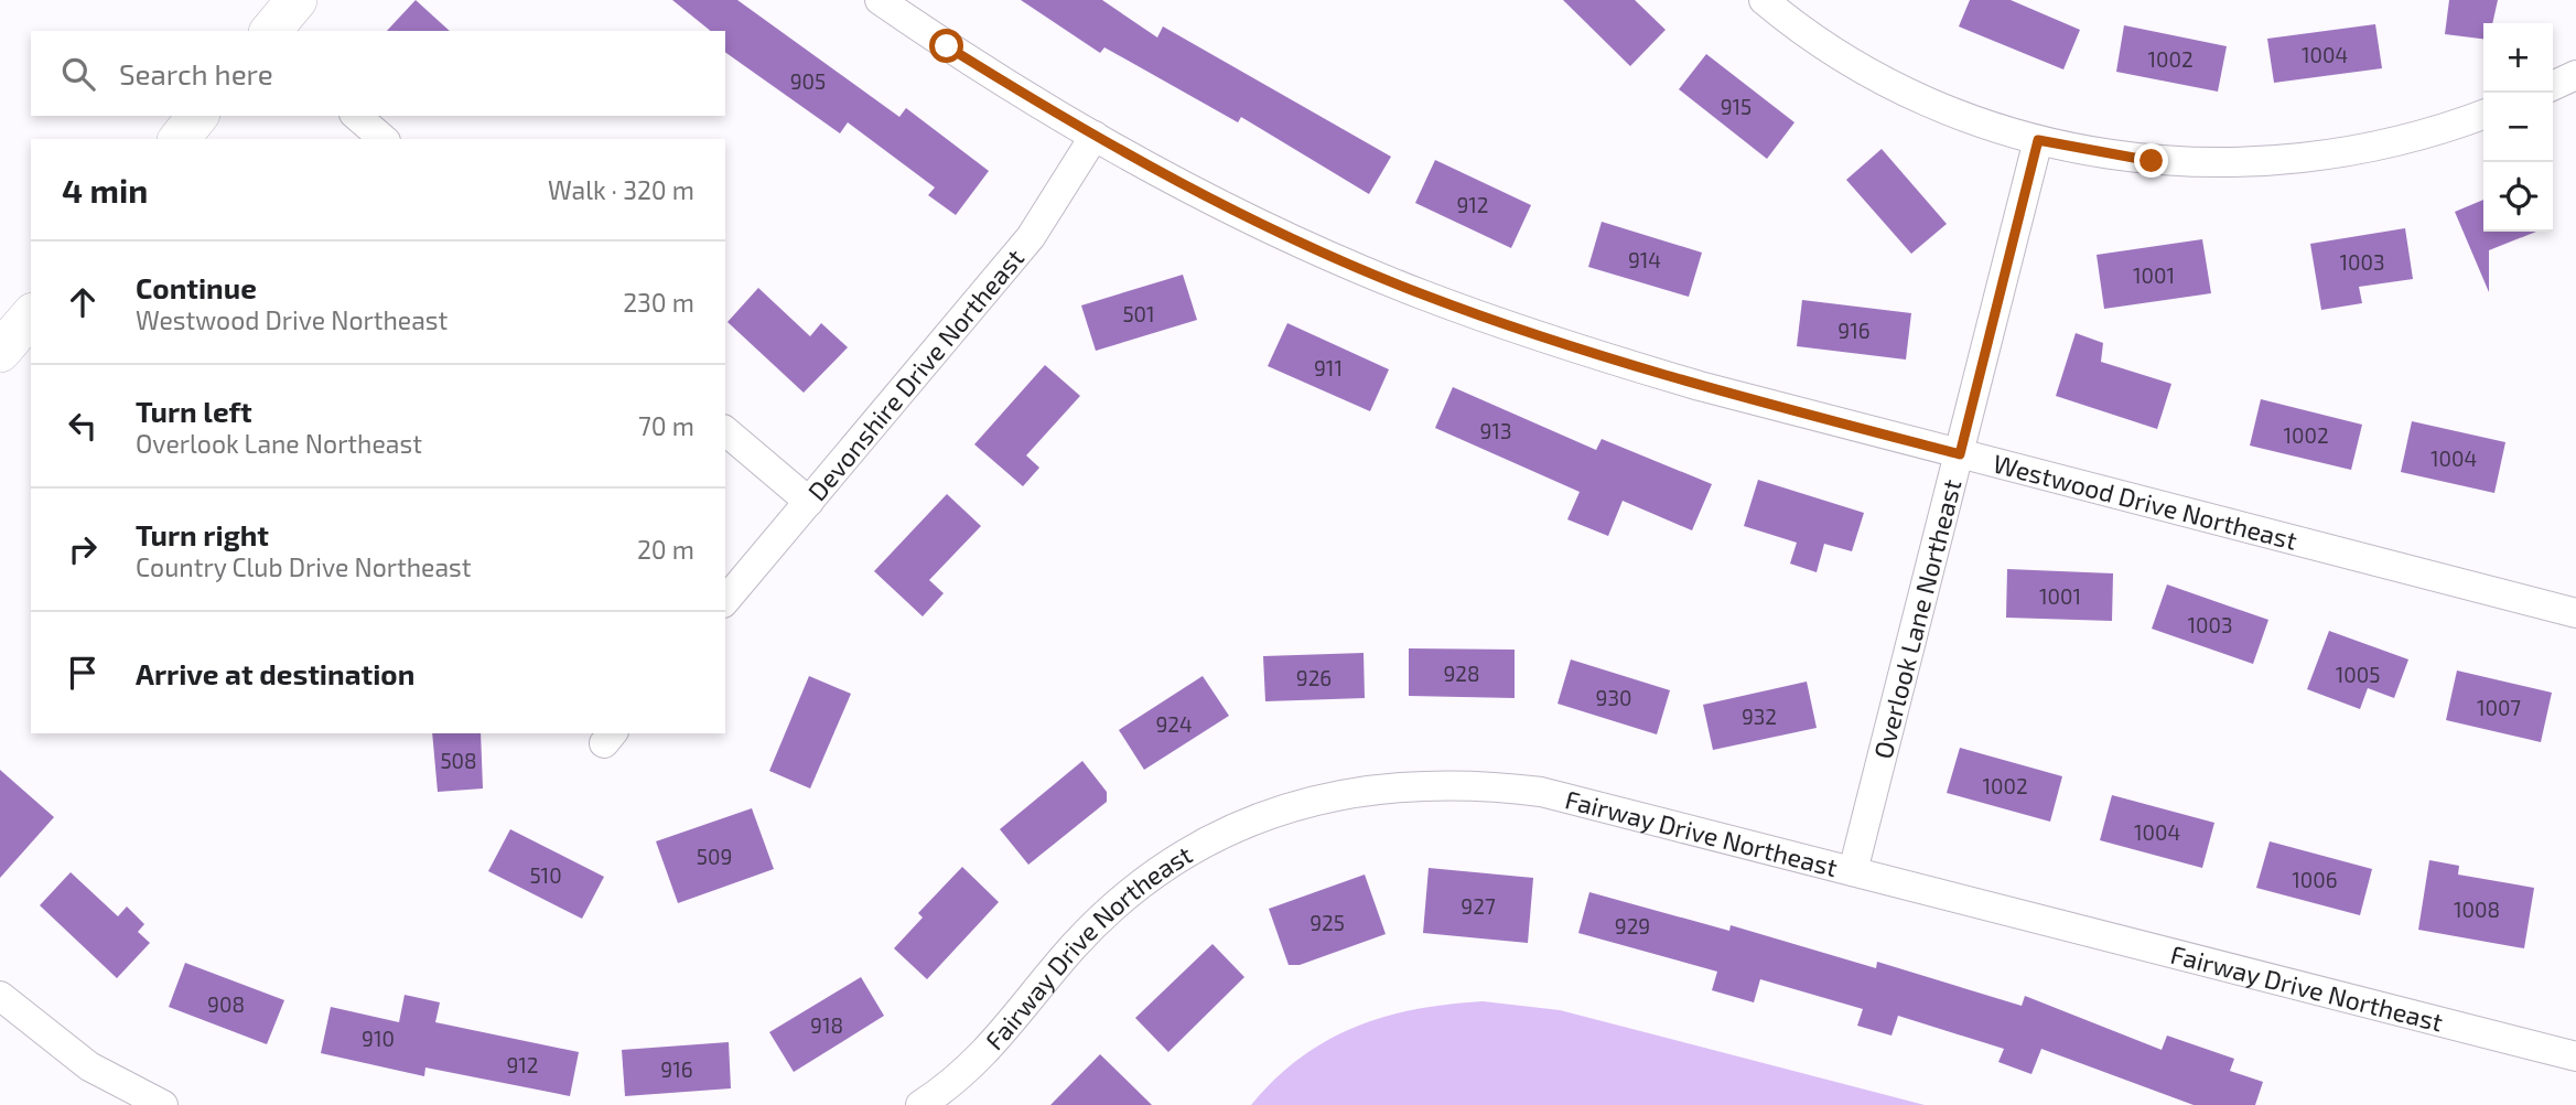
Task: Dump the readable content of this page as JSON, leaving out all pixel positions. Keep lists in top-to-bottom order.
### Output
{
  "streets": {
    "street": [
      "Devonshire Drive Northeast",
      "Westwood Drive Northeast",
      "Overlook Lane Northeast",
      "Fairway Drive Northeast"
    ]
  },
  "crossings": [
    ["Devonshire Drive Northeast", "Westwood Drive Northeast"],
    ["Westwood Drive Northeast", "Overlook Lane Northeast"],
    ["Overlook Lane Northeast", "Fairway Drive Northeast"]
  ],
  "house_numbers": [
    "1004",
    "1002",
    "905",
    "915",
    "912",
    "914",
    "1003",
    "1001",
    "501",
    "916",
    "911",
    "913",
    "1002",
    "1004",
    "1001",
    "1003",
    "928",
    "1005",
    "926",
    "930",
    "1007",
    "932",
    "924",
    "508",
    "1002",
    "1004",
    "509",
    "510",
    "1006",
    "927",
    "1008",
    "925",
    "929",
    "908",
    "918",
    "910",
    "912",
    "916"
  ],
  "page": {
    "map_buttons": ["+", "−"],
    "search": "Search here",
    "heading": ["4 min", "Walk · 320 m"],
    "list": [
      ["Continue", "Westwood Drive Northeast", "230 m"],
      ["Turn left", "Overlook Lane Northeast", "70 m"],
      ["Turn right", "Country Club Drive Northeast", "20 m"],
      "Arrive at destination"
    ]
  }
}
